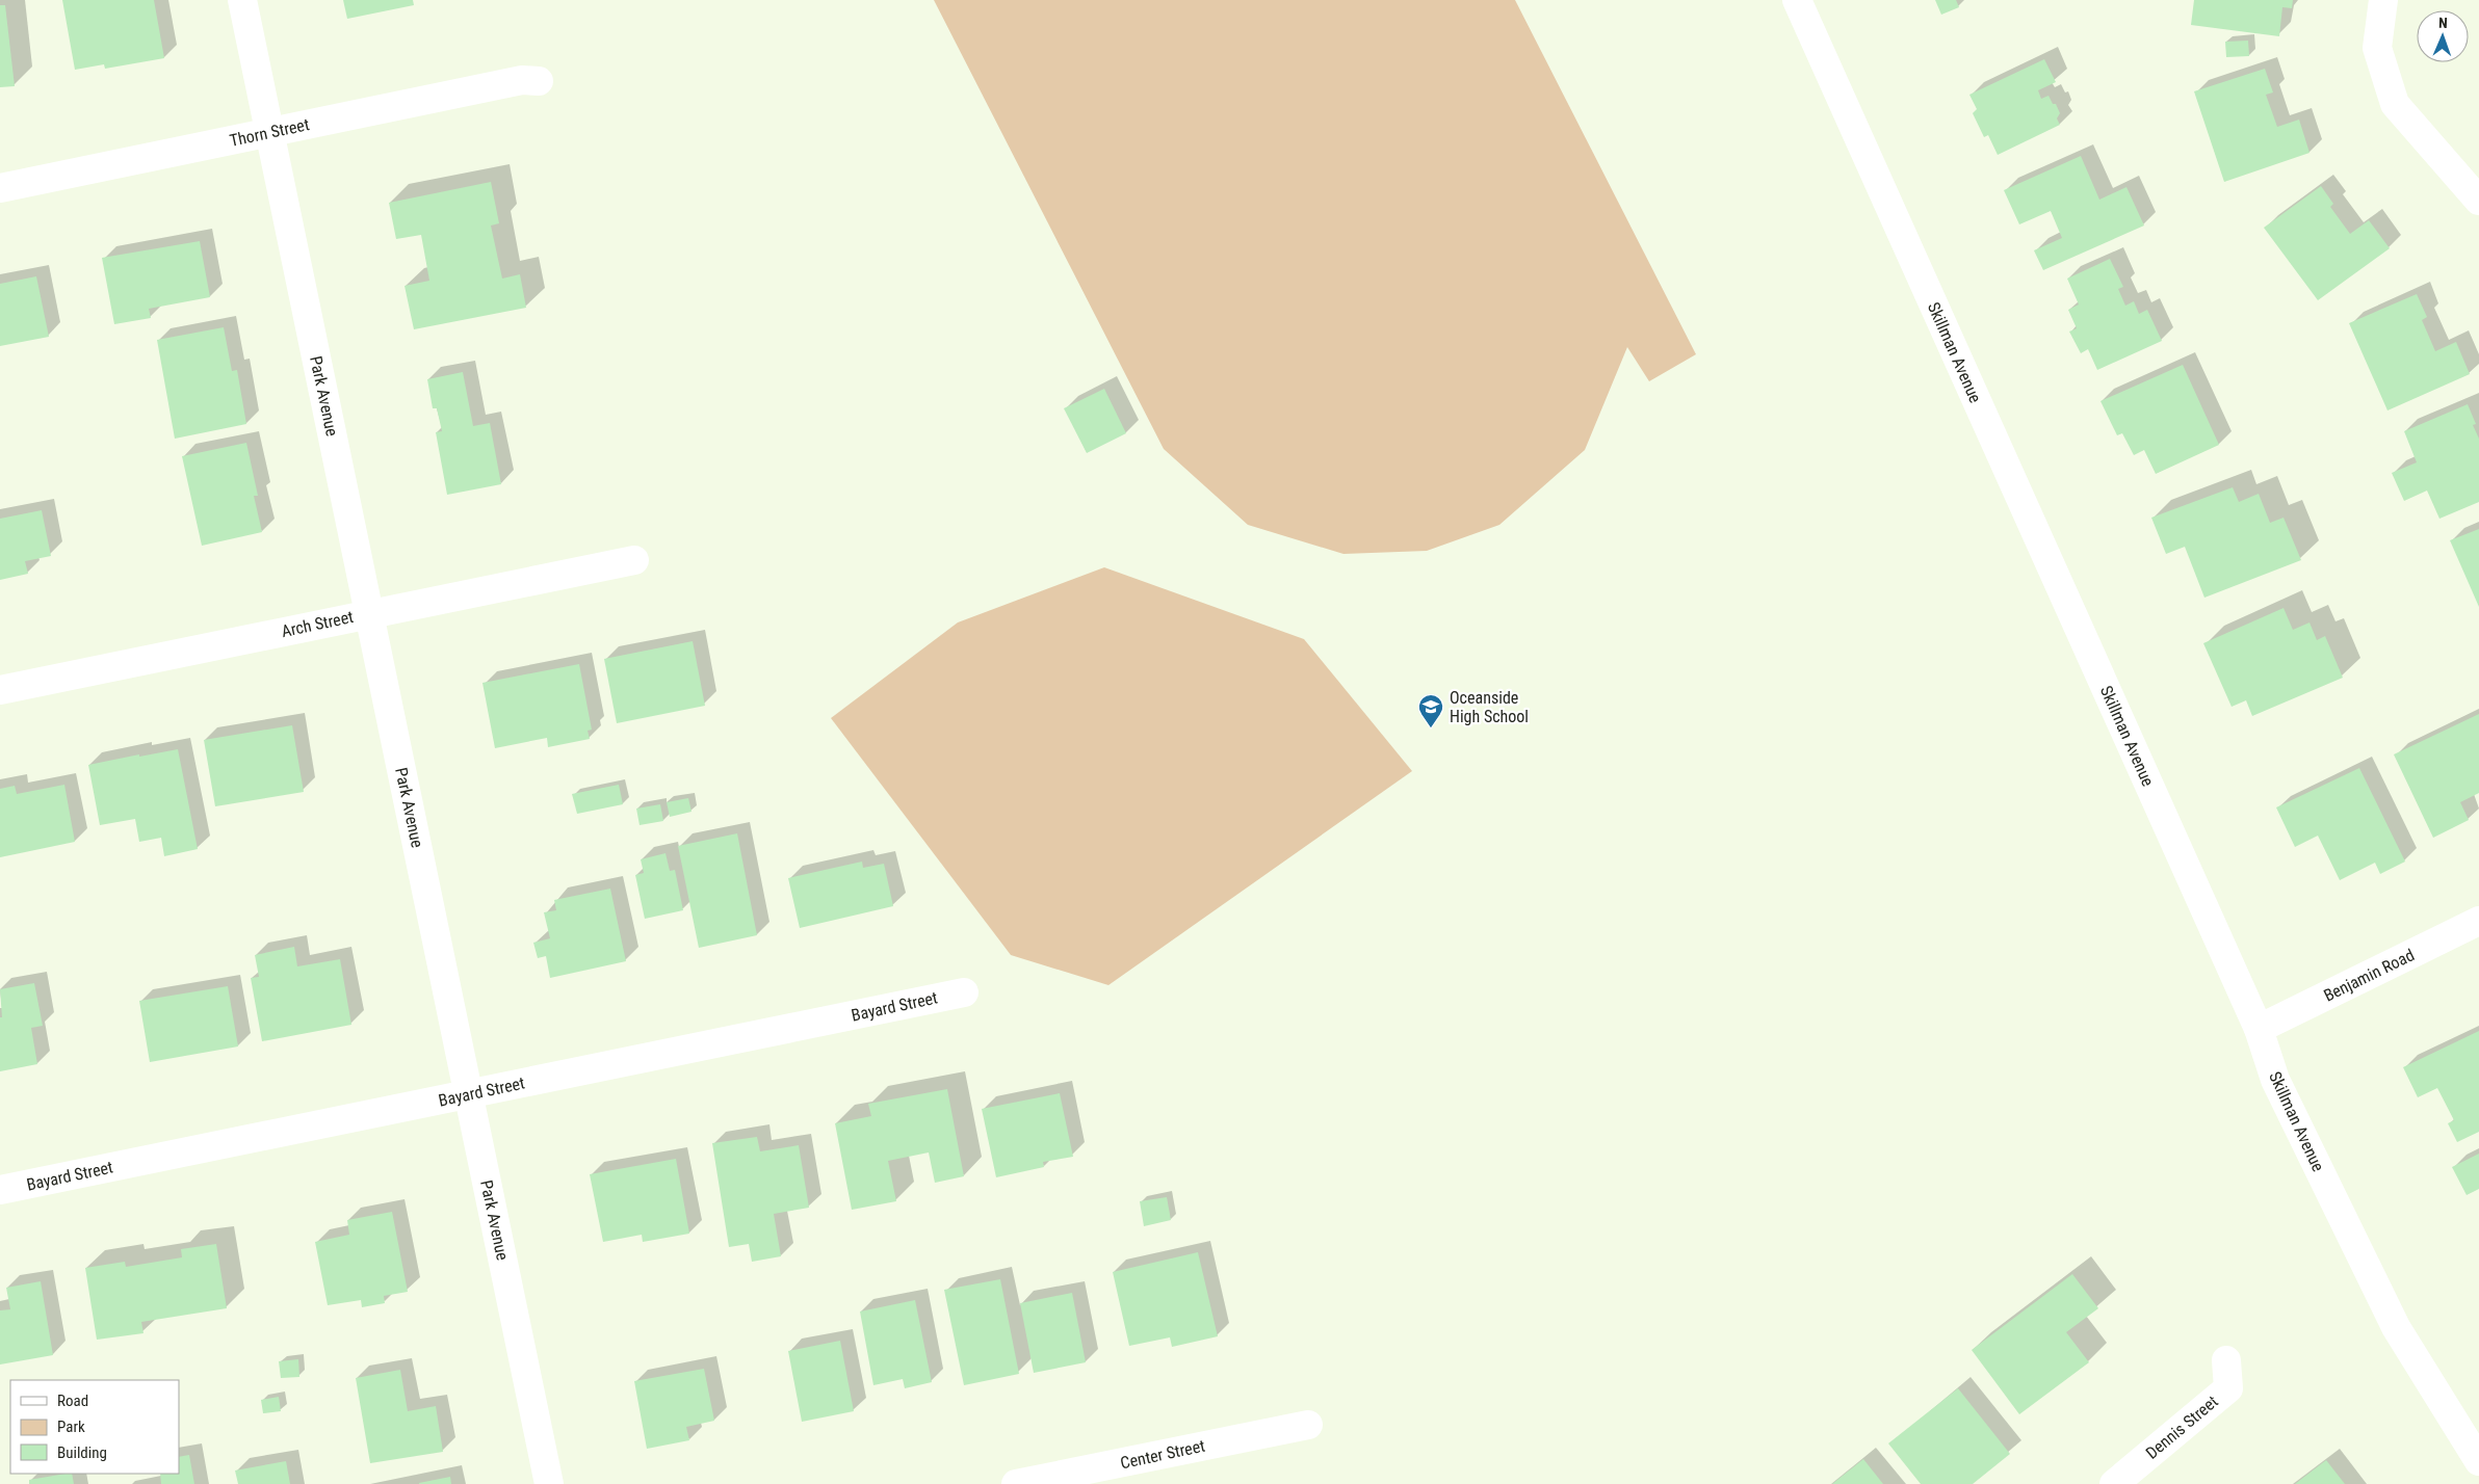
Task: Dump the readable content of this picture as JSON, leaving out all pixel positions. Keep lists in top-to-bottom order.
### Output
{
  "streets": {
    "street": [
      "Thorn Street",
      "Skillman Avenue",
      "Park Avenue",
      "Arch Street",
      "Benjamin Road",
      "Bayard Street",
      "Dennis Street",
      "Center Street"
    ]
  },
  "crossings": [
    ["Thorn Street", "Park Avenue"],
    ["Skillman Avenue", "Benjamin Road"],
    ["Park Avenue", "Arch Street"],
    ["Park Avenue", "Bayard Street"]
  ],
  "places": {
    "school or university": ["Oceanside High School"]
  },
  "legend": ["Road", "Park", "Building"],
  "north": "top"
}
